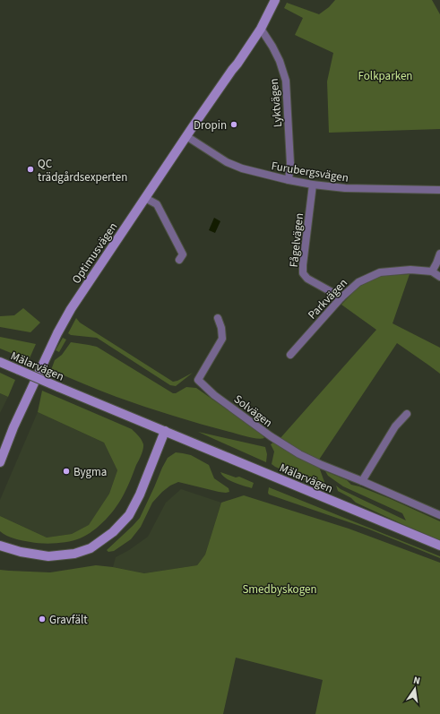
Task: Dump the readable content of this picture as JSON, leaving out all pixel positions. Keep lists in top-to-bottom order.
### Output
{
  "streets": {
    "street": [
      "Lyktvägen",
      "Furubergsvägen",
      "Fågelvägen",
      "Optimusvägen",
      "Parkvägen",
      "Mälarvägen",
      "Solvägen"
    ]
  },
  "crossings": [
    ["Lyktvägen", "Furubergsvägen"],
    ["Lyktvägen", "Optimusvägen"],
    ["Furubergsvägen", "Fågelvägen"],
    ["Furubergsvägen", "Optimusvägen"],
    ["Fågelvägen", "Parkvägen"]
  ],
  "parks": ["Folkparken", "Smedbyskogen"],
  "places": [
    "Dropin",
    "QC trädgårdsexperten",
    "Bygma",
    "Gravfält"
  ],
  "north": "top"
}
